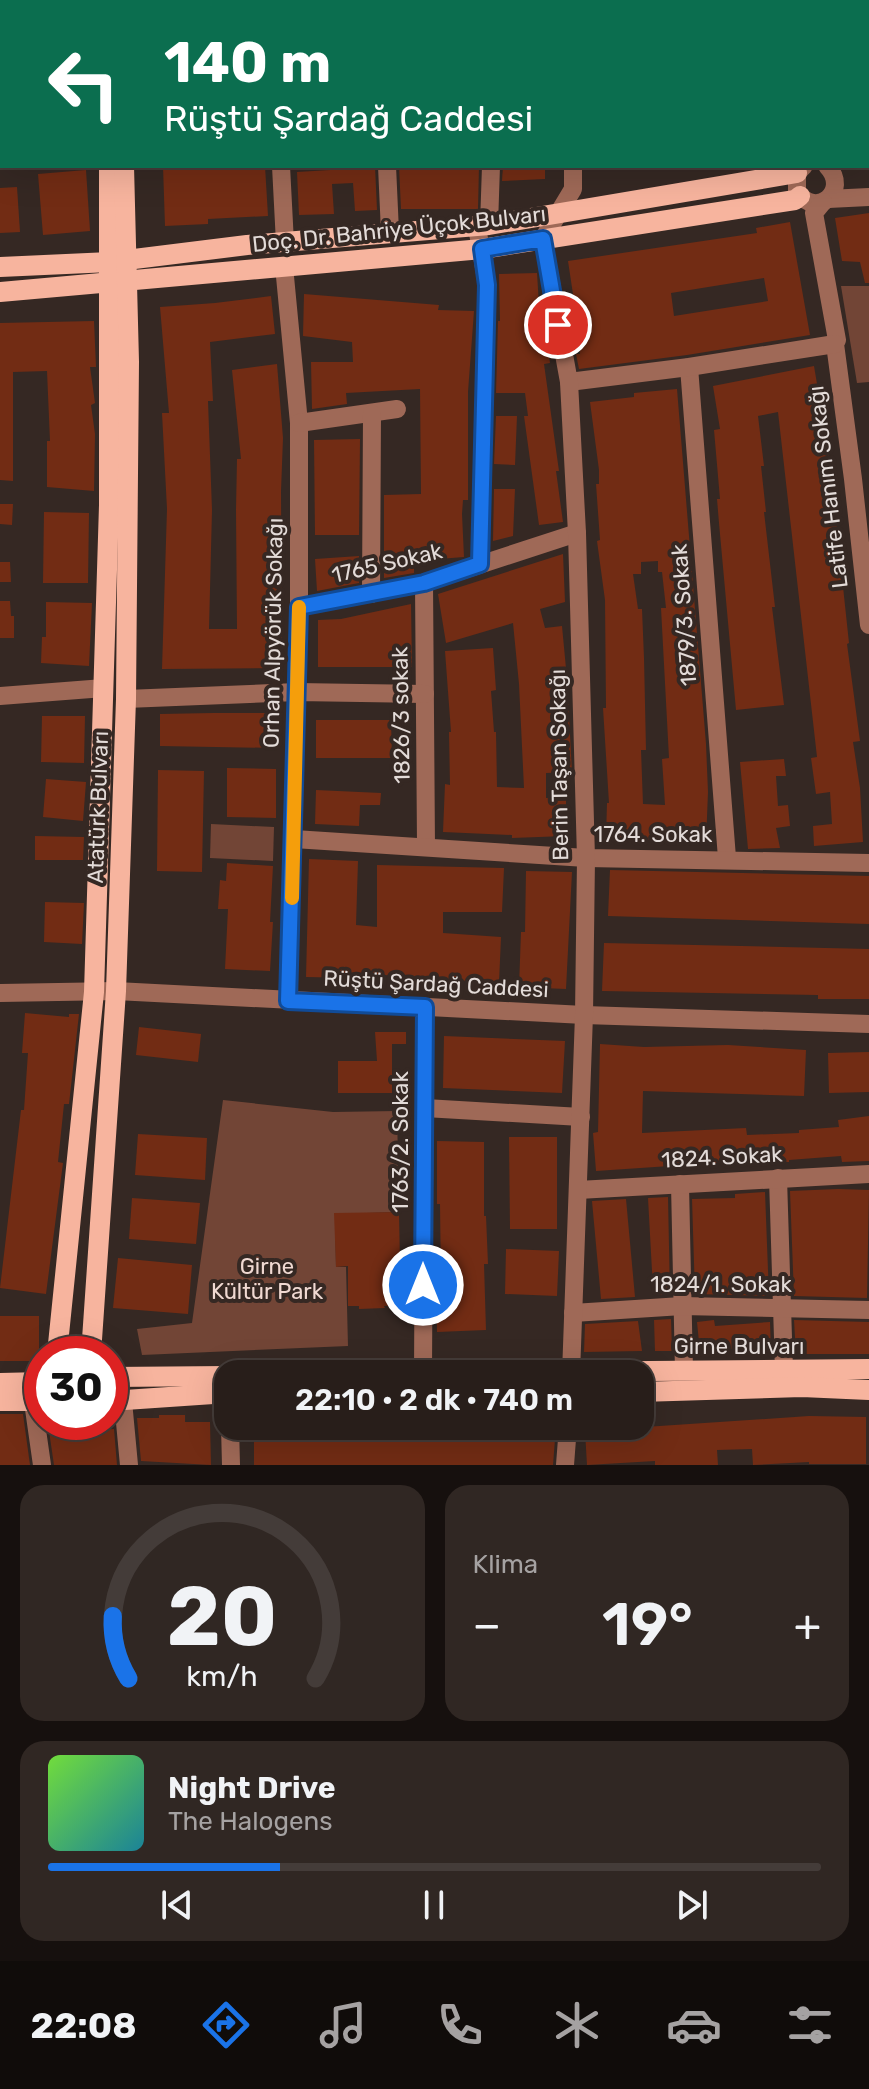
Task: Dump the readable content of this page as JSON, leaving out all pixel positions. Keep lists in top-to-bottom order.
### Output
{
  "streets": {
    "main road": ["Doç. Dr. Bahriye Üçok Bulvarı", "Atatürk Bulvarı", "Girne Bulvarı"],
    "street": [
      "Latife Hanım Sokağı",
      "1765 Sokak",
      "1879/3. Sokak",
      "Orhan Alpyörük Sokağı",
      "1826/3 sokak",
      "Berin Taşan Sokağı",
      "1764. Sokak",
      "Rüştü Şardağ Caddesi",
      "1763/2. Sokak",
      "1824. Sokak",
      "1824/1. Sokak"
    ]
  },
  "crossings": [
    ["Doç. Dr. Bahriye Üçok Bulvarı", "Latife Hanım Sokağı"],
    ["Doç. Dr. Bahriye Üçok Bulvarı", "Orhan Alpyörük Sokağı"],
    ["Doç. Dr. Bahriye Üçok Bulvarı", "Berin Taşan Sokağı"],
    ["Doç. Dr. Bahriye Üçok Bulvarı", "Atatürk Bulvarı"],
    ["1765 Sokak", "Orhan Alpyörük Sokağı"],
    ["1765 Sokak", "1826/3 sokak"],
    ["1765 Sokak", "Berin Taşan Sokağı"],
    ["1879/3. Sokak", "1764. Sokak"],
    ["Orhan Alpyörük Sokağı", "1764. Sokak"],
    ["Orhan Alpyörük Sokağı", "Rüştü Şardağ Caddesi"],
    ["1826/3 sokak", "1764. Sokak"],
    ["Berin Taşan Sokağı", "1764. Sokak"],
    ["Berin Taşan Sokağı", "Rüştü Şardağ Caddesi"],
    ["Berin Taşan Sokağı", "1824. Sokak"],
    ["Berin Taşan Sokağı", "1824/1. Sokak"],
    ["Atatürk Bulvarı", "Rüştü Şardağ Caddesi"],
    ["Rüştü Şardağ Caddesi", "1763/2. Sokak"]
  ],
  "parks": ["Girne Kültür Park"],
  "page": {
    "turn": ["140 m", "Rüştü Şardağ Caddesi"],
    "limit": "30",
    "trip": "22:10 · 2 dk · 740 m",
    "tile": "Klima",
    "heat": ["−", "19°", "+"],
    "song": ["Night Drive", "The Halogens"],
    "tabs": "22:08",
    "gauge": ["20", "km/h"]
  }
}
